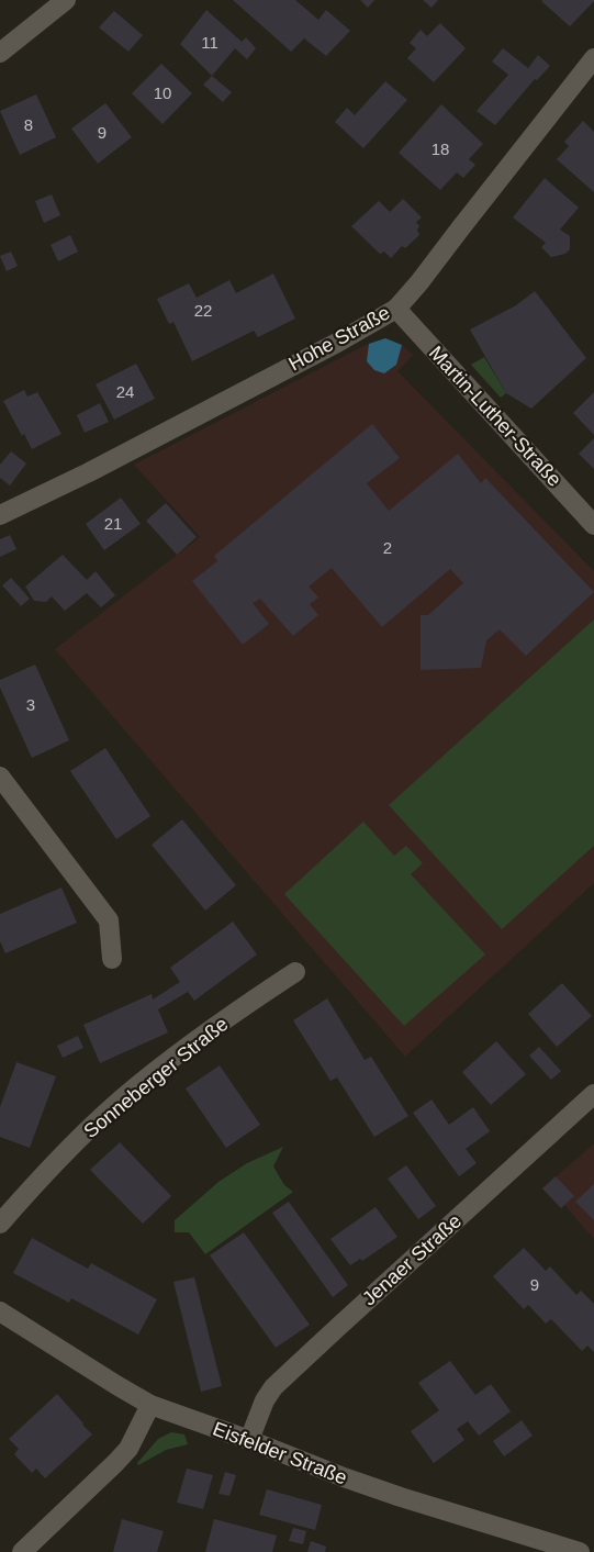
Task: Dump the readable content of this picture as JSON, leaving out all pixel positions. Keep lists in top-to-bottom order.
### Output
{
  "streets": {
    "street": [
      "Hohe Straße",
      "Martin-Luther-Straße",
      "Sonneberger Straße",
      "Jenaer Straße",
      "Eisfelder Straße"
    ]
  },
  "crossings": [
    ["Hohe Straße", "Martin-Luther-Straße"],
    ["Jenaer Straße", "Eisfelder Straße"]
  ],
  "house_numbers": [
    "11",
    "10",
    "8",
    "9",
    "18",
    "22",
    "24",
    "21",
    "2",
    "3",
    "9"
  ]
}
